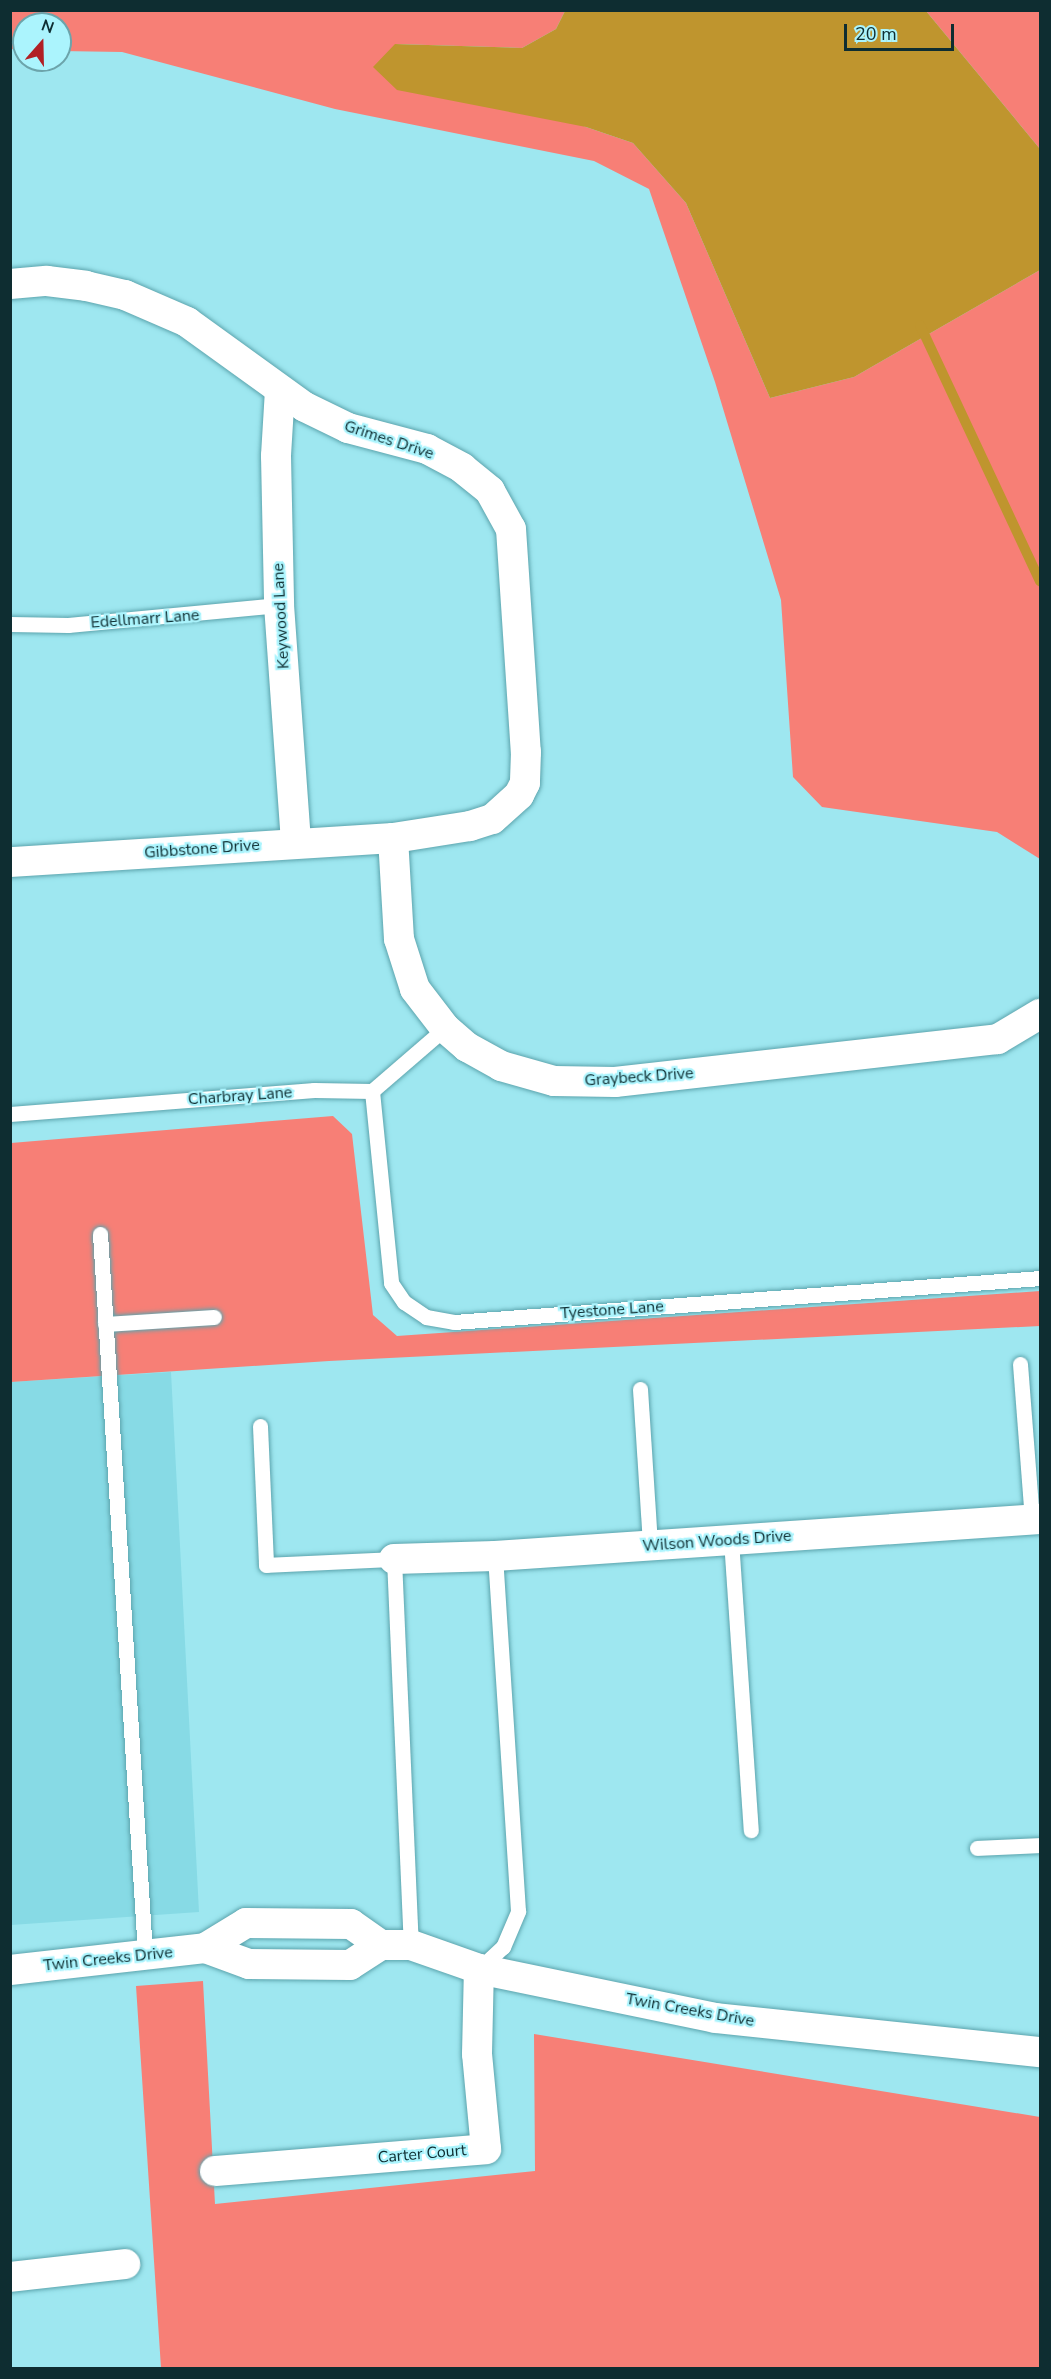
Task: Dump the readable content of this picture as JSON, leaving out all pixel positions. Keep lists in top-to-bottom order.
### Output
{
  "streets": {
    "street": [
      "Grimes Drive",
      "Keywood Lane",
      "Gibbstone Drive",
      "Graybeck Drive",
      "Wilson Woods Drive",
      "Twin Creeks Drive",
      "Carter Court"
    ],
    "lane": ["Edellmarr Lane", "Charbray Lane", "Tyestone Lane"]
  },
  "crossings": [
    ["Grimes Drive", "Keywood Lane"],
    ["Grimes Drive", "Gibbstone Drive"],
    ["Grimes Drive", "Graybeck Drive"],
    ["Keywood Lane", "Edellmarr Lane"],
    ["Keywood Lane", "Gibbstone Drive"],
    ["Gibbstone Drive", "Graybeck Drive"],
    ["Charbray Lane", "Tyestone Lane"],
    ["Twin Creeks Drive", "Carter Court"]
  ],
  "scale_bar": "20 m",
  "north": "top"
}
